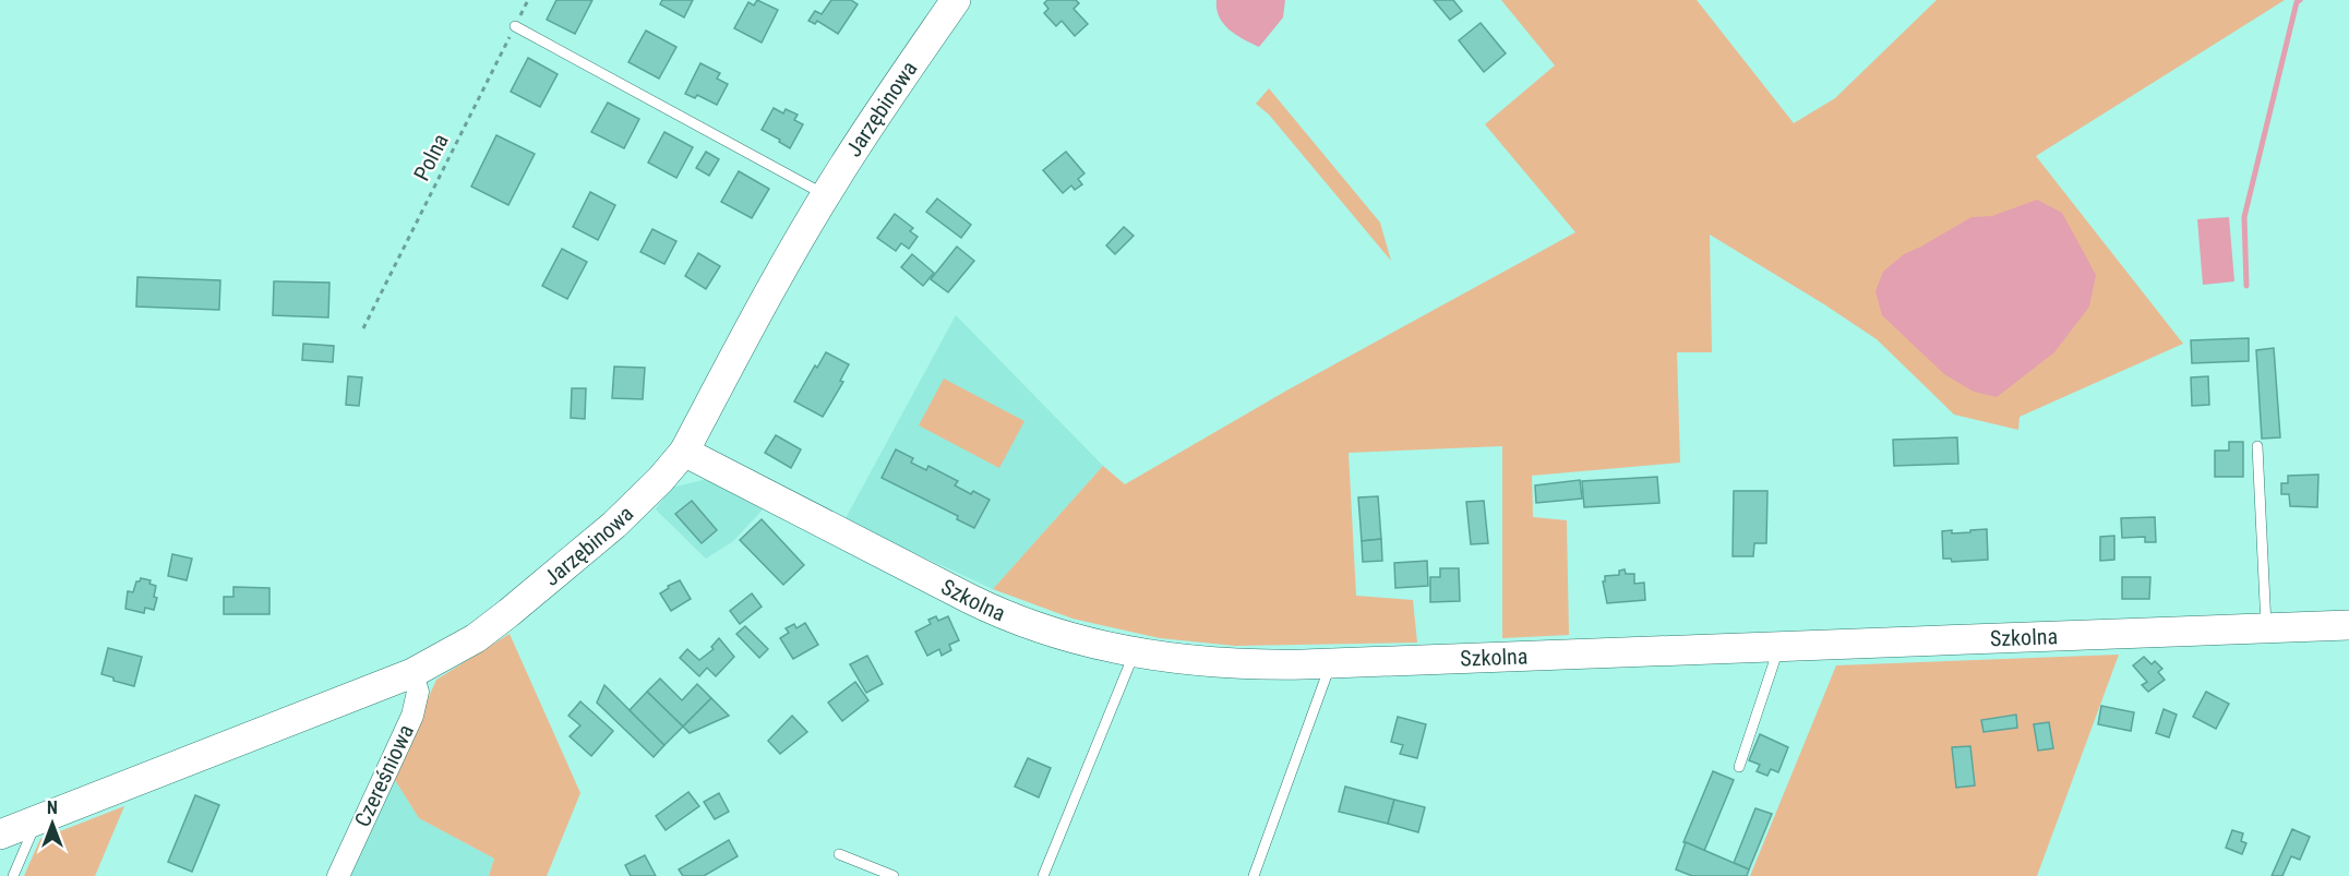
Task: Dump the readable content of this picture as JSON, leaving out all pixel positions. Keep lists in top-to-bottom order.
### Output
{
  "streets": {
    "street": ["Jarzębinowa", "Szkolna", "Czereśniowa"],
    "path": ["Polna"]
  },
  "crossings": [
    ["Jarzębinowa", "Szkolna"],
    ["Jarzębinowa", "Czereśniowa"]
  ],
  "north": "top"
}
